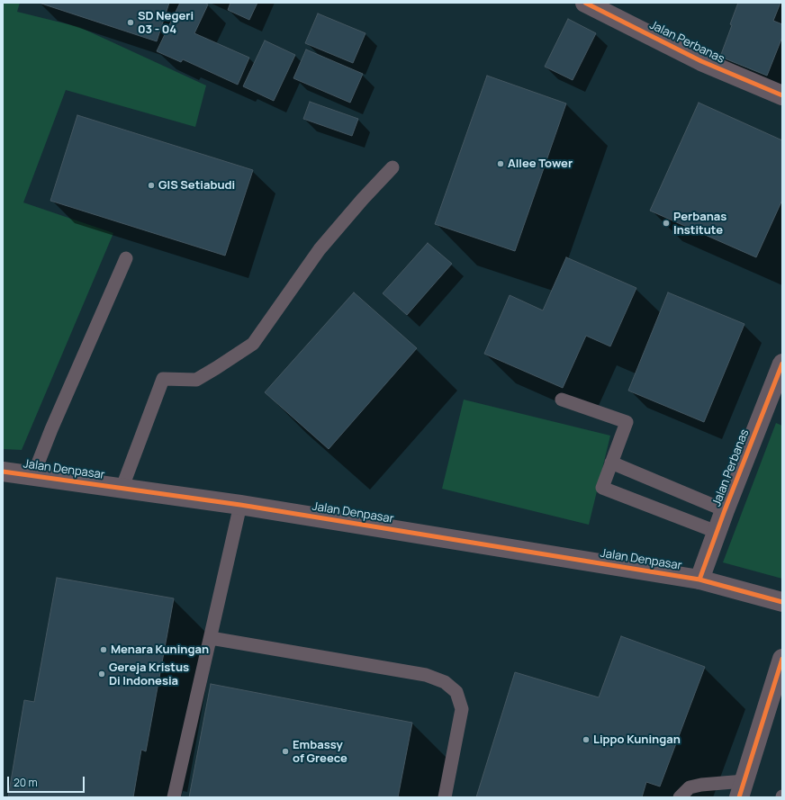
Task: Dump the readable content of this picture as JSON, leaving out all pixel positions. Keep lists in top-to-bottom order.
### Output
{
  "streets": {
    "street": ["Jalan Perbanas", "Jalan Denpasar"]
  },
  "crossings": [
    ["Jalan Perbanas", "Jalan Denpasar"]
  ],
  "places": [
    "SD Negeri 03 - 04",
    "Allee Tower",
    "GIS Setiabudi",
    "Perbanas Institute",
    "Menara Kuningan",
    "Gereja Kristus Di Indonesia",
    "Lippo Kuningan",
    "Embassy of Greece"
  ],
  "scale_bar": "20 m"
}
